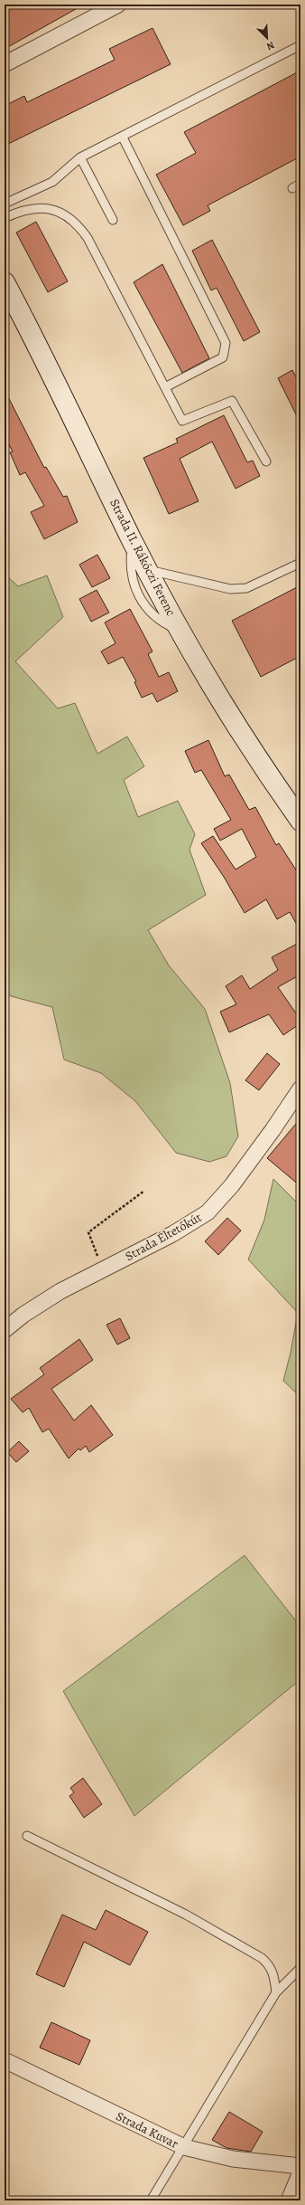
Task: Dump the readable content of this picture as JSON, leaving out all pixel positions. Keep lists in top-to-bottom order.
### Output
{
  "streets": {
    "main road": ["Strada II. Rákóczi Ferenc"],
    "street": ["Strada Éltetőkút", "Strada Kuvar"]
  },
  "north": "bottom right"
}
